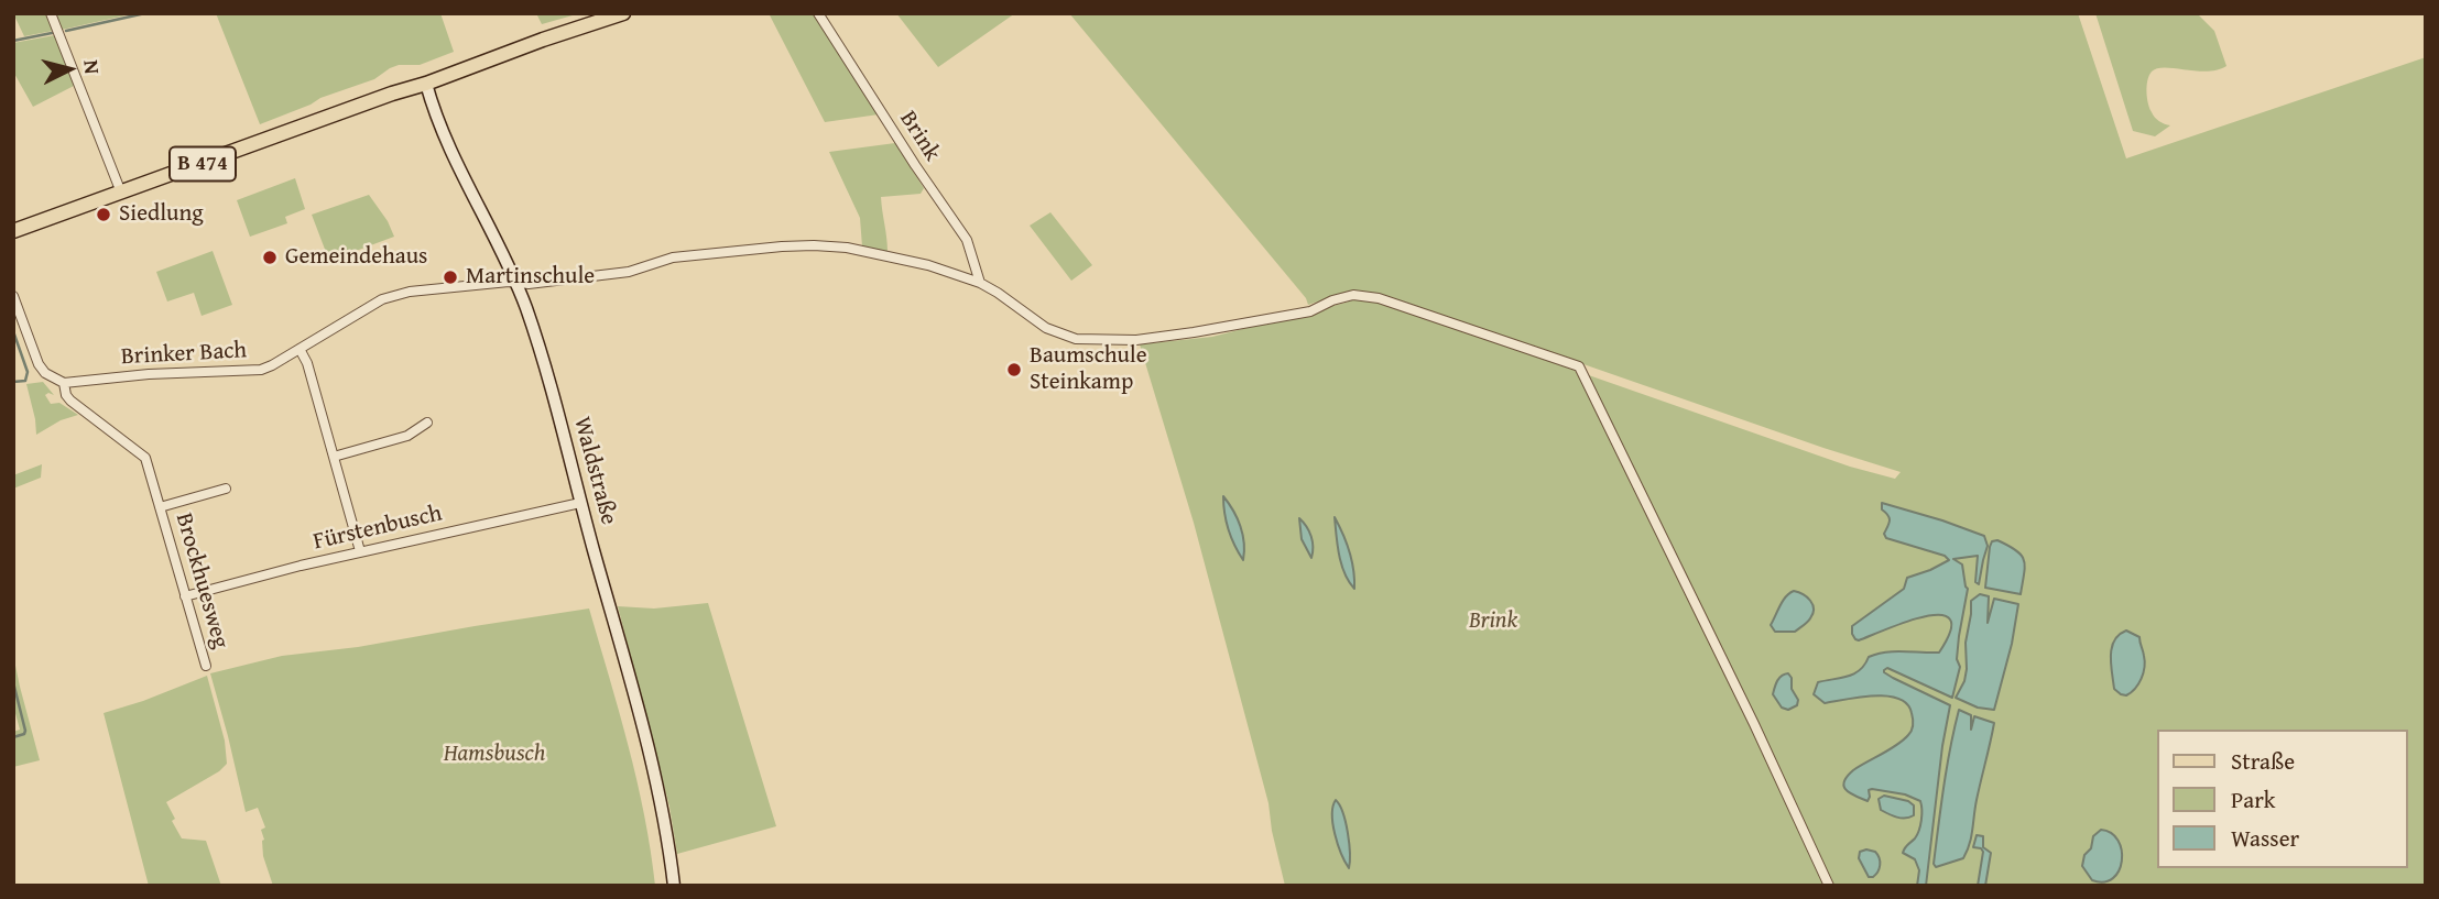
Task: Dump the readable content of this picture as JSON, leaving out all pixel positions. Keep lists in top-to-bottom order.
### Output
{
  "streets": {
    "main road": ["B 474"],
    "street": [
      "Brink",
      "Brinker Bach",
      "Waldstraße",
      "Fürstenbusch",
      "Brockhuesweg"
    ]
  },
  "crossings": [
    ["Brink", "Brinker Bach"],
    ["B 474", "Waldstraße"],
    ["Brinker Bach", "Waldstraße"],
    ["Brinker Bach", "Brockhuesweg"],
    ["Waldstraße", "Fürstenbusch"],
    ["Fürstenbusch", "Brockhuesweg"]
  ],
  "parks": ["Brink", "Hamsbusch"],
  "places": [
    "Siedlung",
    "Gemeindehaus",
    "Martinschule",
    "Baumschule Steinkamp"
  ],
  "legend": ["Straße", "Park", "Wasser"],
  "north": "right"
}
